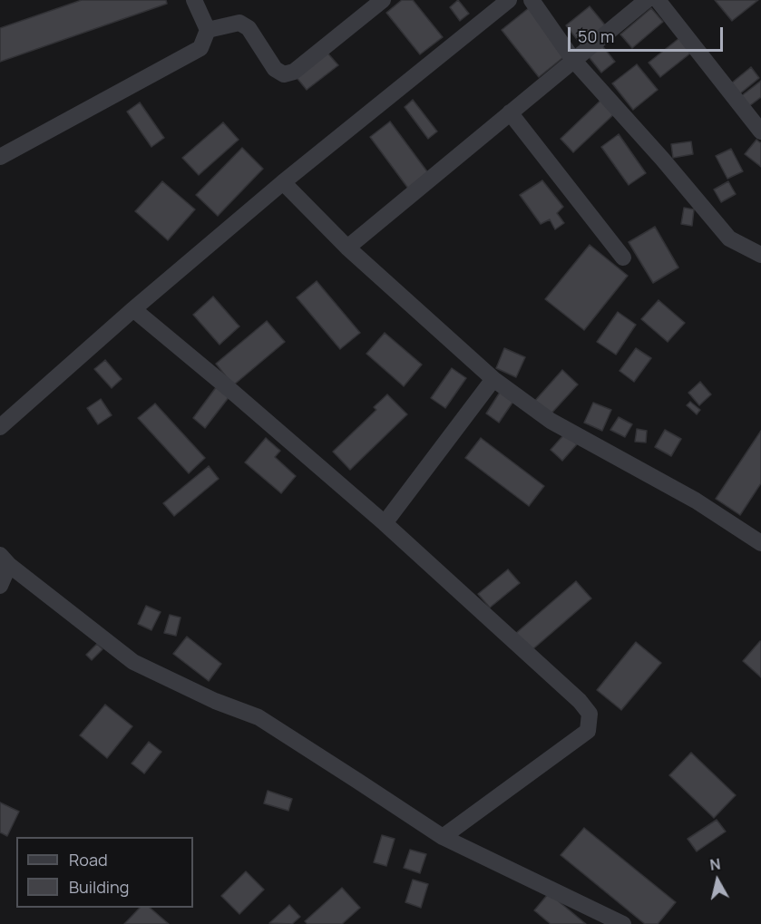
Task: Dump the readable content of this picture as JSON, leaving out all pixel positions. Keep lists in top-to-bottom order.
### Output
{
  "legend": ["Road", "Building"],
  "scale_bar": "50 m",
  "north": "top"
}
